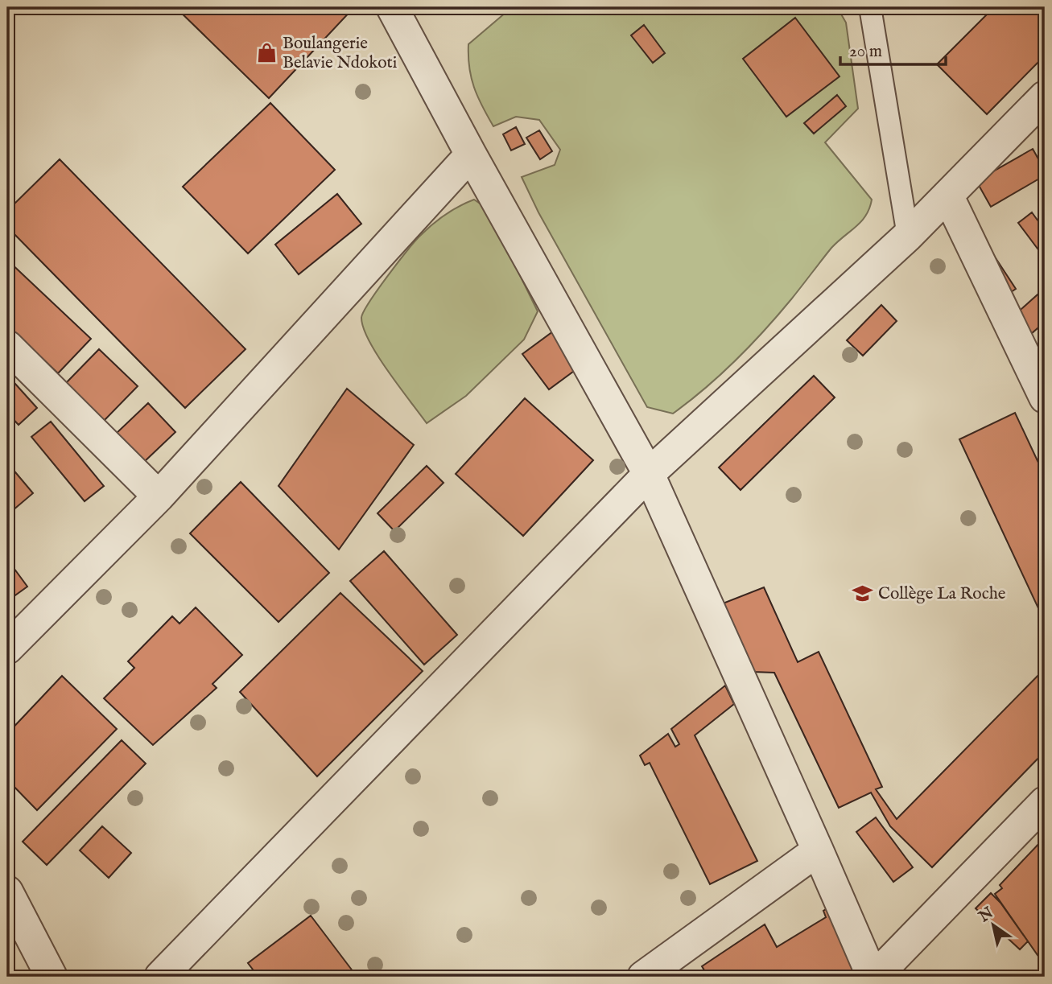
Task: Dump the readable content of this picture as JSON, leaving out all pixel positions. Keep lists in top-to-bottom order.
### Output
{
  "places": {
    "shop": ["Boulangerie Belavie Ndokoti"],
    "school or university": ["Collège La Roche"]
  },
  "scale_bar": "20 m",
  "north": "top left"
}
